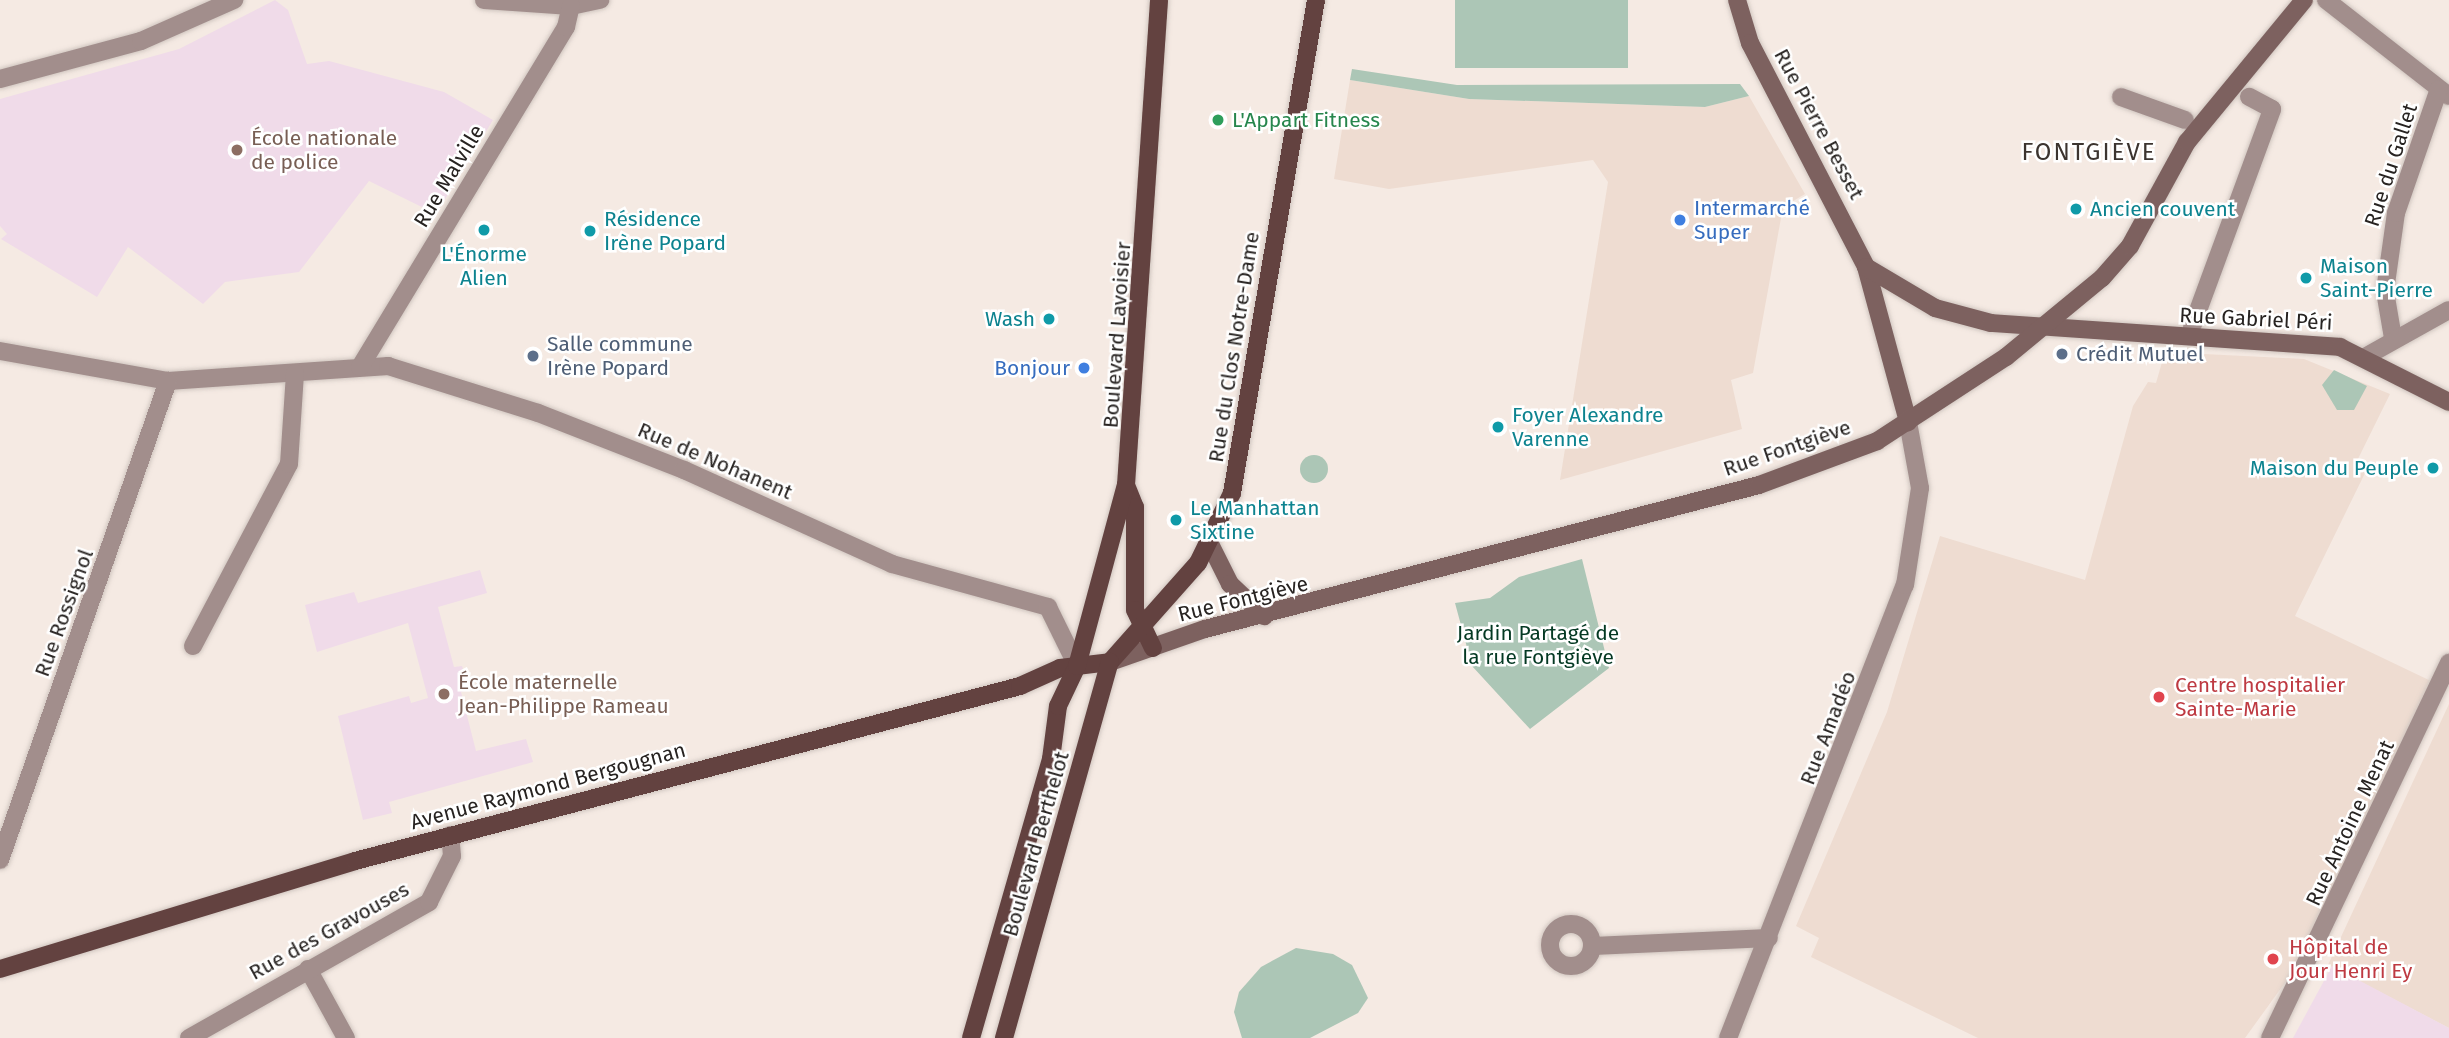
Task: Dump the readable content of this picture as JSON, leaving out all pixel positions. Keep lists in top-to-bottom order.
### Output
{
  "streets": {
    "main road": [
      "Rue Pierre Besset",
      "Rue Gabriel Péri",
      "Boulevard Lavoisier",
      "Rue du Clos Notre-Dame",
      "Rue Fontgiève",
      "Avenue Raymond Bergougnan",
      "Boulevard Berthelot"
    ],
    "street": [
      "Rue du Gallet",
      "Rue Malville",
      "Rue de Nohanent",
      "Rue Rossignol",
      "Rue Amadéo",
      "Rue Antoine Menat",
      "Rue des Gravouses"
    ]
  },
  "crossings": [
    ["Rue Pierre Besset", "Rue Fontgiève"],
    ["Rue Pierre Besset", "Rue Amadéo"],
    ["Rue Malville", "Rue de Nohanent"],
    ["Rue Gabriel Péri", "Rue Fontgiève"],
    ["Boulevard Lavoisier", "Rue de Nohanent"],
    ["Boulevard Lavoisier", "Avenue Raymond Bergougnan"],
    ["Boulevard Lavoisier", "Boulevard Berthelot"],
    ["Rue du Clos Notre-Dame", "Rue Fontgiève"],
    ["Rue du Clos Notre-Dame", "Avenue Raymond Bergougnan"],
    ["Rue du Clos Notre-Dame", "Boulevard Berthelot"],
    ["Rue Fontgiève", "Rue Amadéo"],
    ["Rue Fontgiève", "Avenue Raymond Bergougnan"],
    ["Rue Fontgiève", "Boulevard Berthelot"],
    ["Rue de Nohanent", "Rue Rossignol"],
    ["Rue de Nohanent", "Avenue Raymond Bergougnan"],
    ["Rue de Nohanent", "Boulevard Berthelot"],
    ["Avenue Raymond Bergougnan", "Boulevard Berthelot"],
    ["Avenue Raymond Bergougnan", "Rue des Gravouses"]
  ],
  "districts": ["FONTGIÈVE"],
  "parks": ["Jardin Partagé de la rue Fontgiève"],
  "places": [
    "L'Appart Fitness",
    "École nationale de police",
    "Ancien couvent",
    "Intermarché Super",
    "L'Énorme Alien",
    "Résidence Irène Popard",
    "Maison Saint-Pierre",
    "Wash",
    "Crédit Mutuel",
    "Salle commune Irène Popard",
    "Bonjour",
    "Foyer Alexandre Varenne",
    "Maison du Peuple",
    "Le Manhattan Sixtine",
    "École maternelle Jean-Philippe Rameau",
    "Centre hospitalier Sainte-Marie",
    "Hôpital de Jour Henri Ey"
  ]
}
